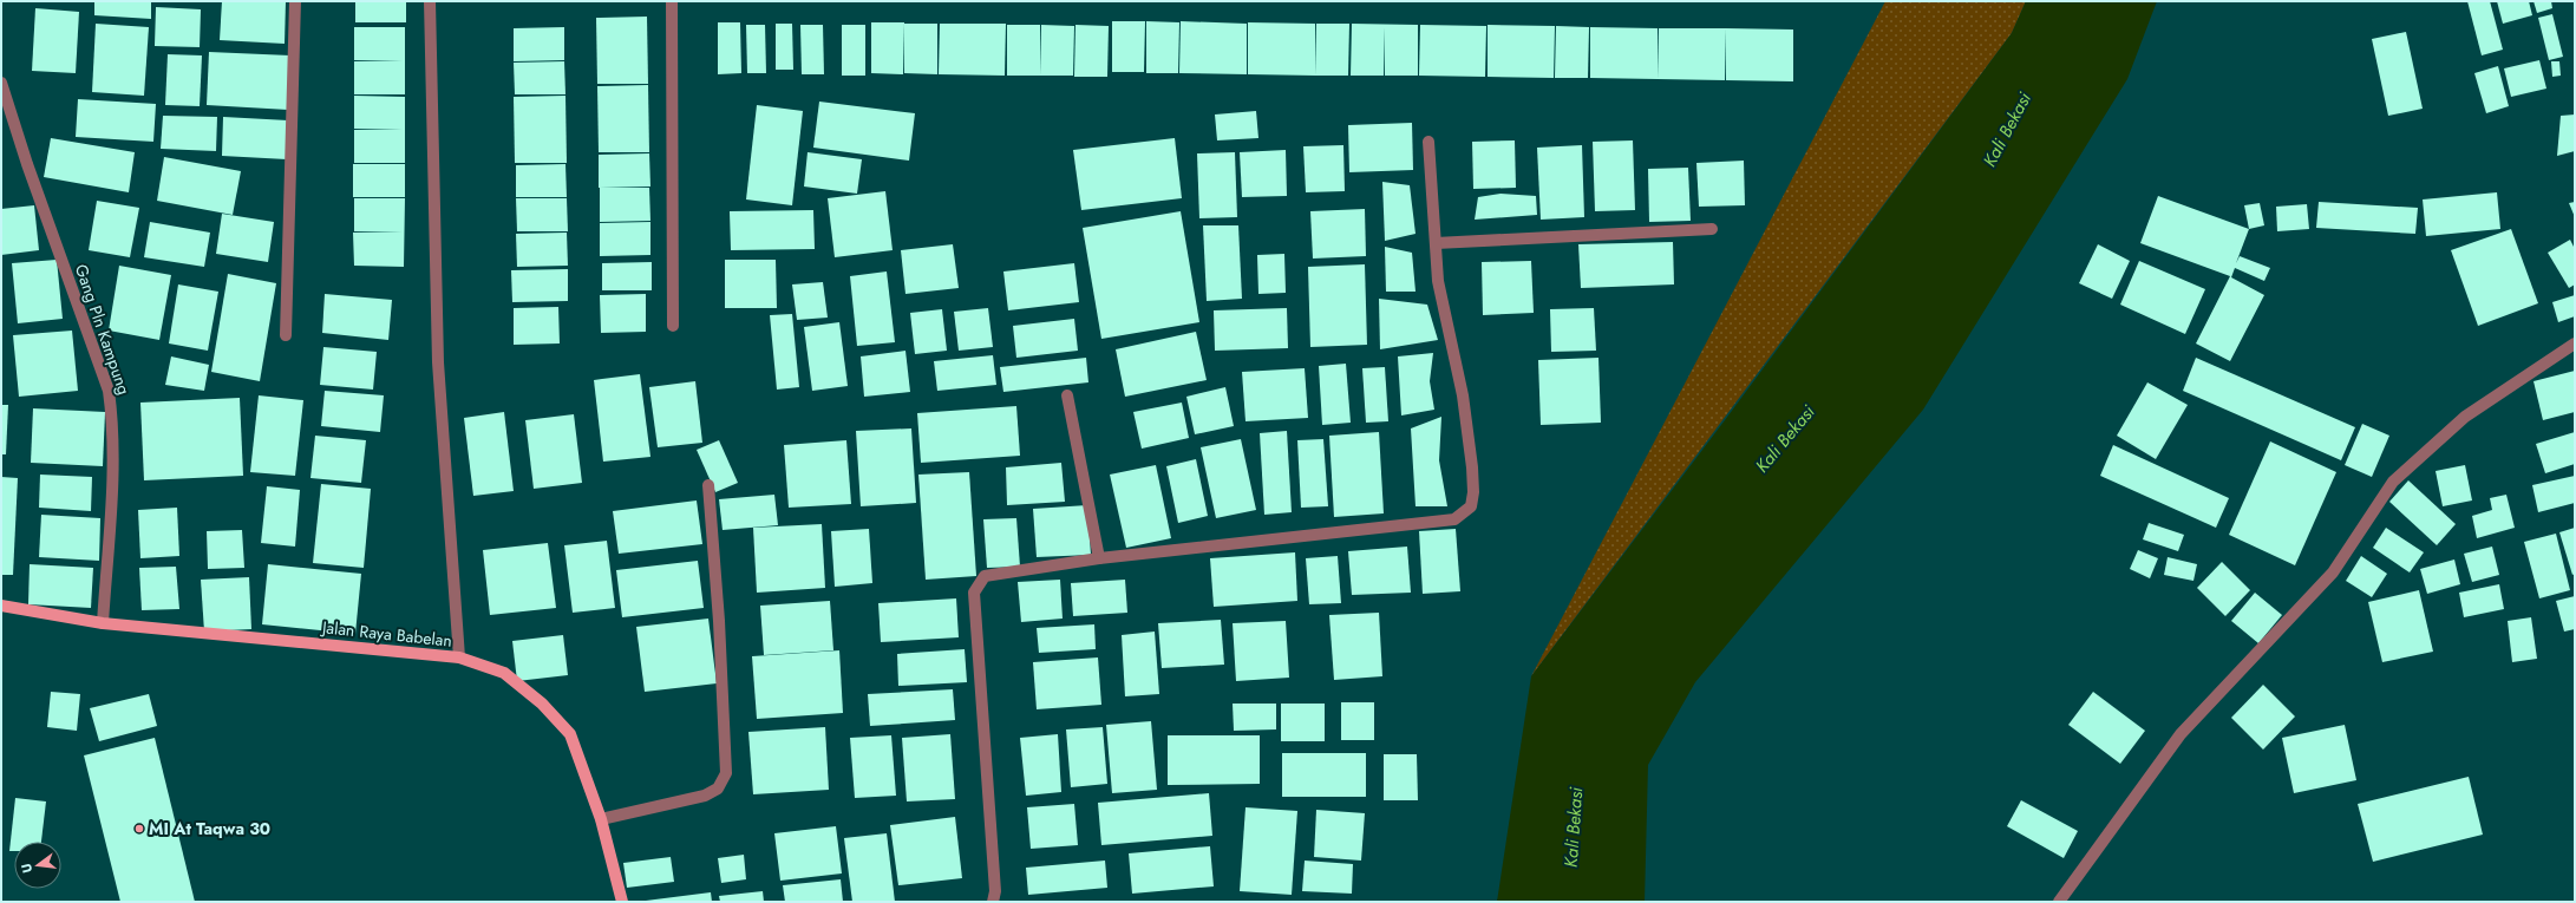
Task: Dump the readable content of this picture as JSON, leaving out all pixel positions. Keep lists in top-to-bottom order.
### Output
{
  "streets": {
    "main road": ["Jalan Raya Babelan"],
    "street": ["Gang Pln Kampung"]
  },
  "crossings": [
    ["Gang Pln Kampung", "Jalan Raya Babelan"]
  ],
  "water": ["Kali Bekasi"],
  "places": ["MI At Taqwa 30"],
  "north": "left"
}
